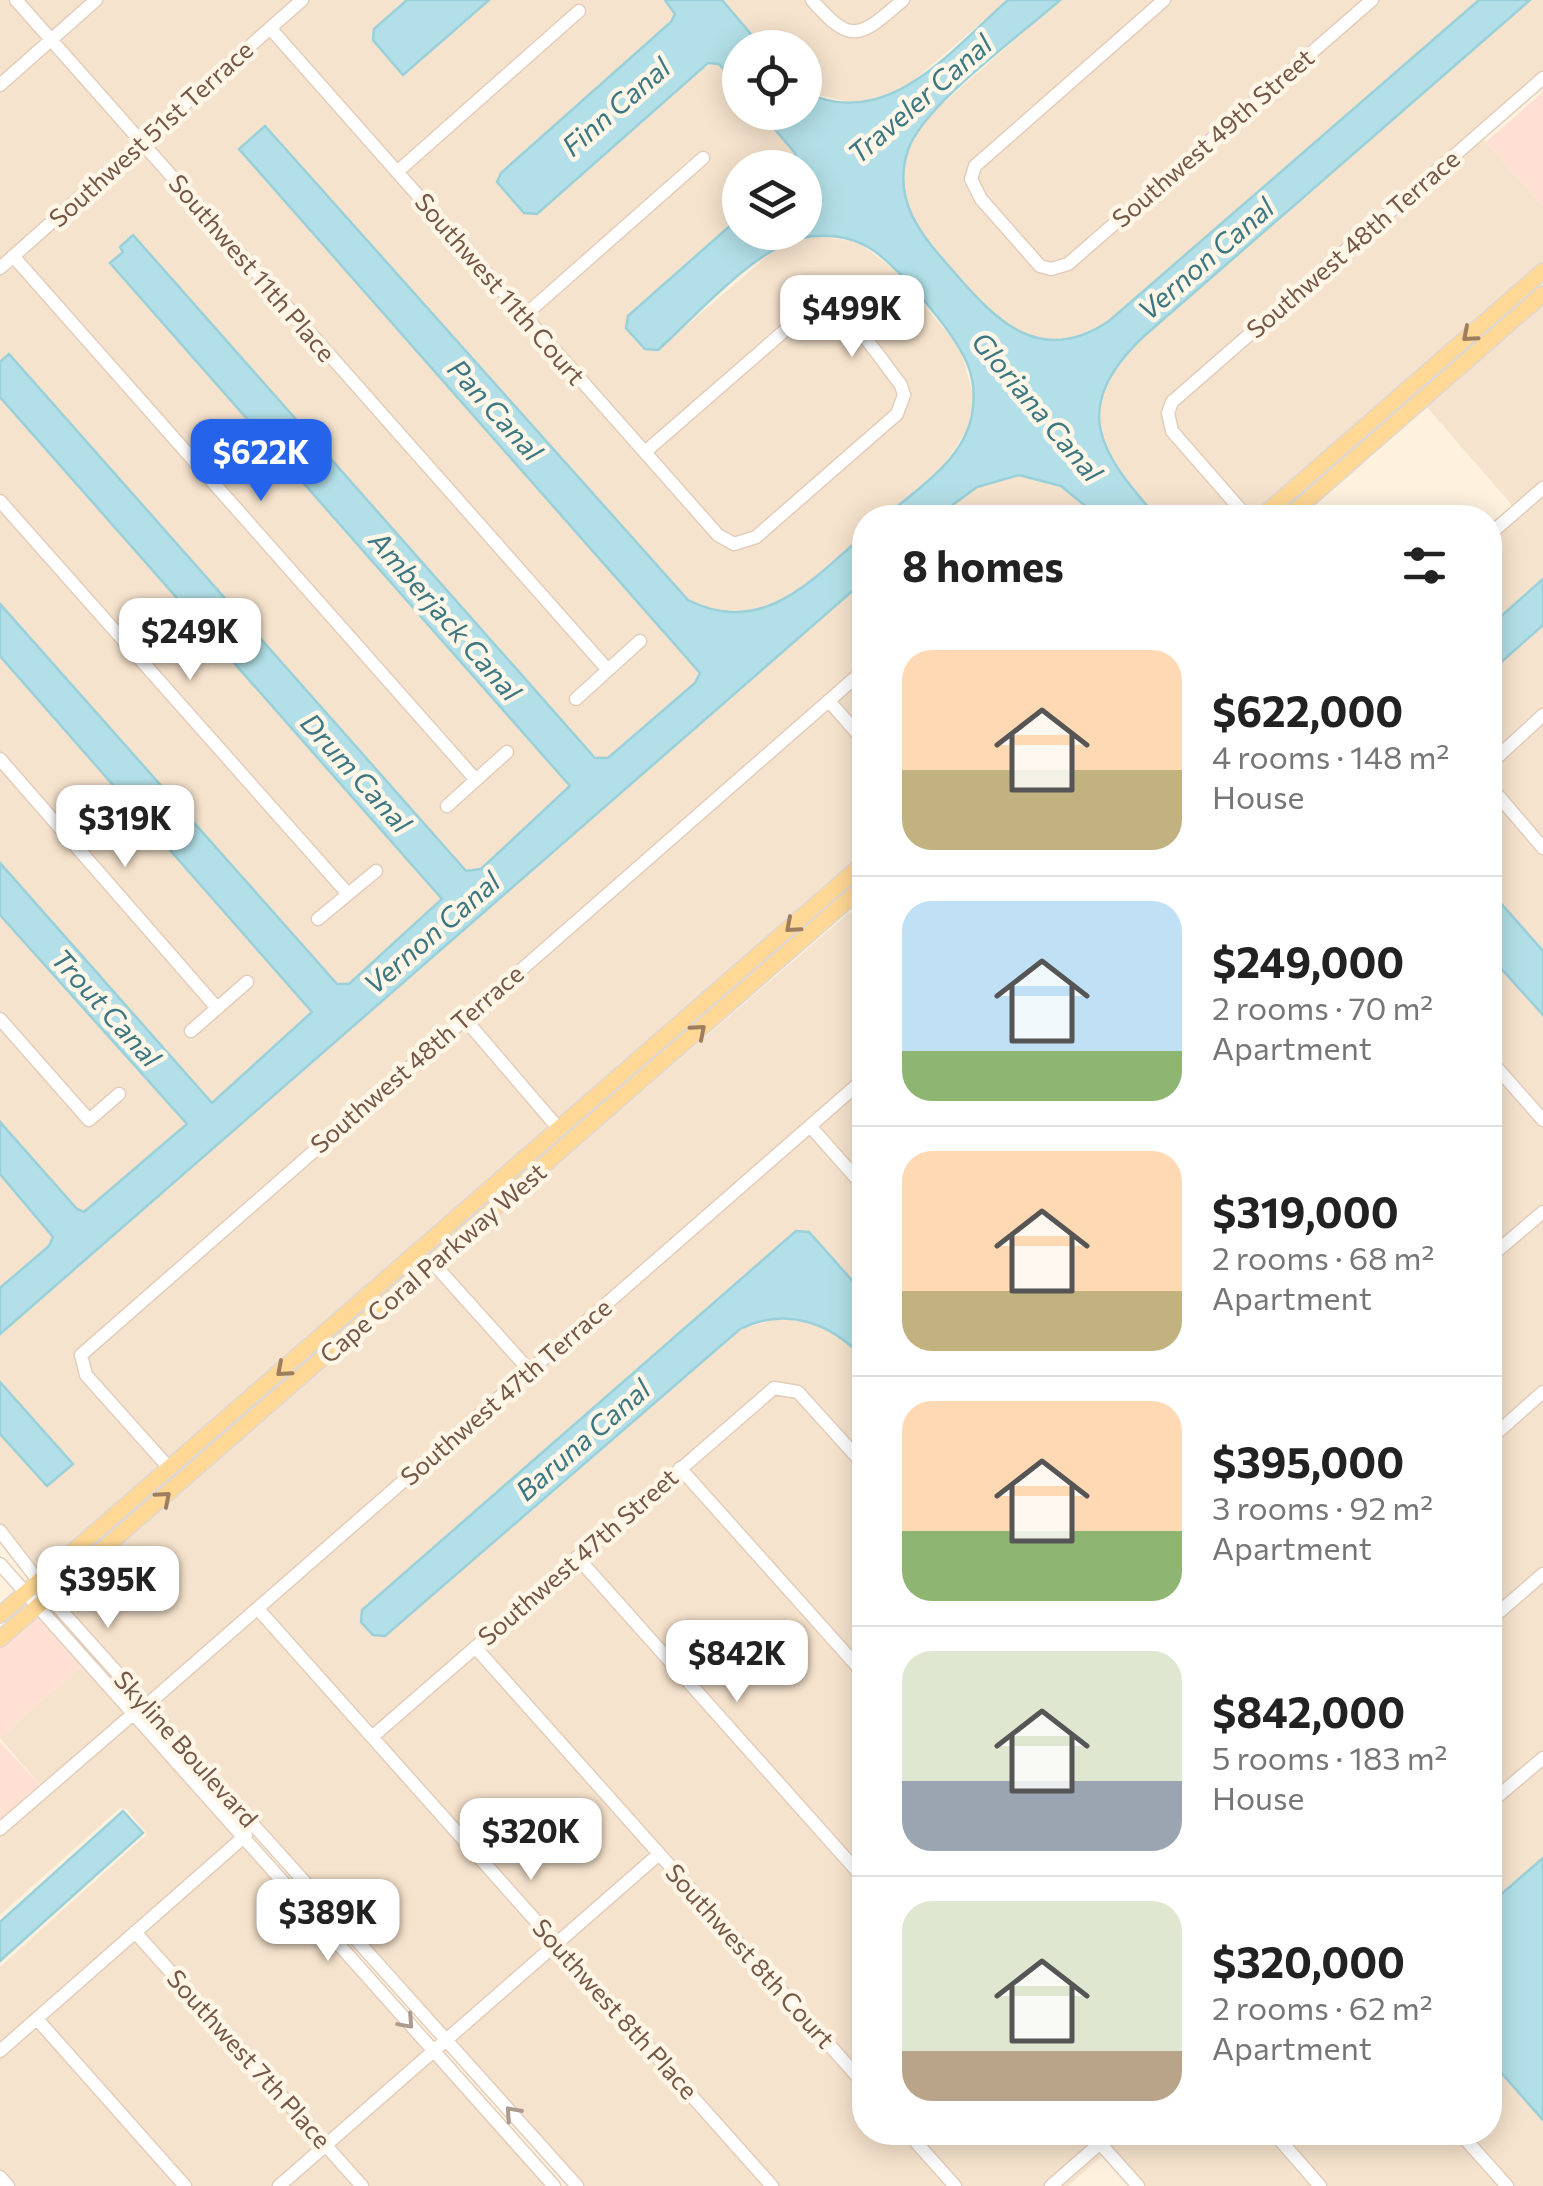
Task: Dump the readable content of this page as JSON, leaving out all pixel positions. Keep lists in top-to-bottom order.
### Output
{
  "streets": {
    "main road": ["Cape Coral Parkway West"],
    "street": [
      "Southwest 51st Terrace",
      "Southwest 49th Street",
      "Southwest 48th Terrace",
      "Southwest 11th Place",
      "Southwest 11th Court",
      "Southwest 47th Terrace",
      "Southwest 47th Street",
      "Skyline Boulevard",
      "Southwest 8th Court",
      "Southwest 8th Place",
      "Southwest 7th Place"
    ]
  },
  "crossings": [
    ["Southwest 51st Terrace", "Southwest 11th Place"],
    ["Southwest 51st Terrace", "Southwest 11th Court"],
    ["Southwest 48th Terrace", "Cape Coral Parkway West"],
    ["Cape Coral Parkway West", "Skyline Boulevard"],
    ["Southwest 47th Terrace", "Skyline Boulevard"],
    ["Southwest 47th Terrace", "Southwest 8th Place"],
    ["Southwest 47th Street", "Southwest 8th Court"],
    ["Southwest 47th Street", "Southwest 8th Place"]
  ],
  "water": [
    "Traveler Canal",
    "Finn Canal",
    "Vernon Canal",
    "Gloriana Canal",
    "Pan Canal",
    "Amberjack Canal",
    "Drum Canal",
    "Trout Canal",
    "Baruna Canal"
  ],
  "page": {
    "price": [
      "$499K",
      "$622K",
      "$249K",
      "$319K",
      "$395K",
      "$842K",
      "$320K",
      "$389K"
    ],
    "heading": "8 homes",
    "list": [
      {
        "name": "$622,000",
        "note": "4 rooms · 148 m² · House"
      },
      {
        "name": "$249,000",
        "note": "2 rooms · 70 m² · Apartment"
      },
      {
        "name": "$319,000",
        "note": "2 rooms · 68 m² · Apartment"
      },
      {
        "name": "$395,000",
        "note": "3 rooms · 92 m² · Apartment"
      },
      {
        "name": "$842,000",
        "note": "5 rooms · 183 m² · House"
      },
      {
        "name": "$320,000",
        "note": "2 rooms · 62 m² · Apartment"
      }
    ]
  }
}
